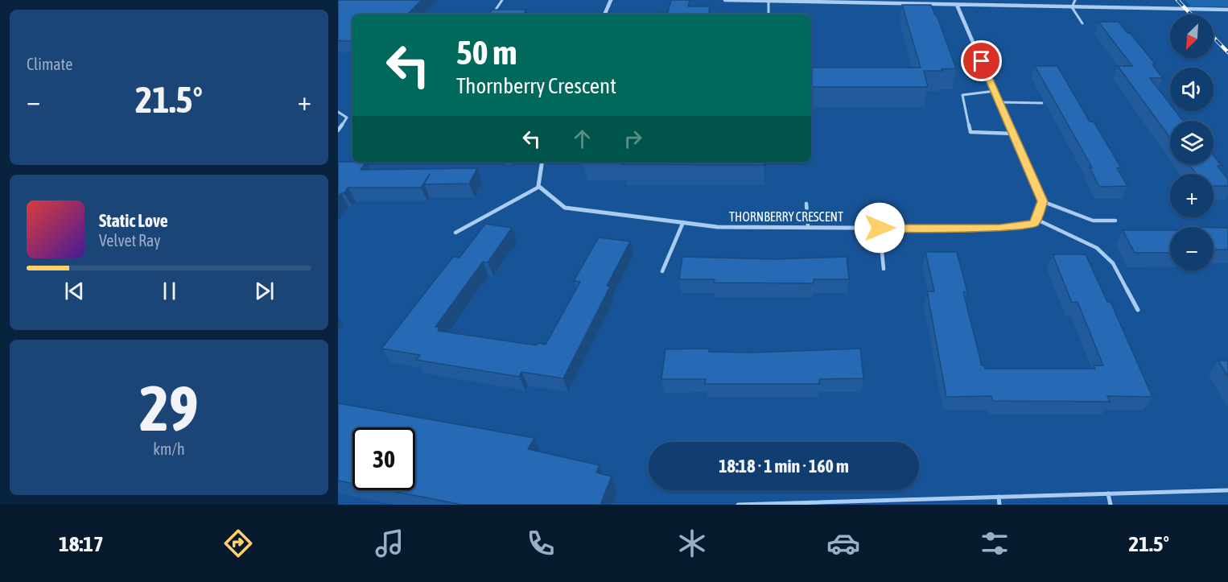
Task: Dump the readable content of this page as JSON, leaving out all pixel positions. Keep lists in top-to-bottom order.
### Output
{
  "streets": {
    "street": ["THORNBERRY CRESCENT"]
  },
  "north": "bottom left",
  "page": {
    "tile": [
      "Climate",
      ["29", "km/h"]
    ],
    "map_buttons": ["+", "−"],
    "turn": ["50 m", "Thornberry Crescent"],
    "heat": ["−", "21.5°", "+"],
    "song": ["Static Love", "Velvet Ray"],
    "limit": "30",
    "trip": "18:18 · 1 min · 160 m",
    "tabs": ["18:17", "21.5°"]
  }
}
